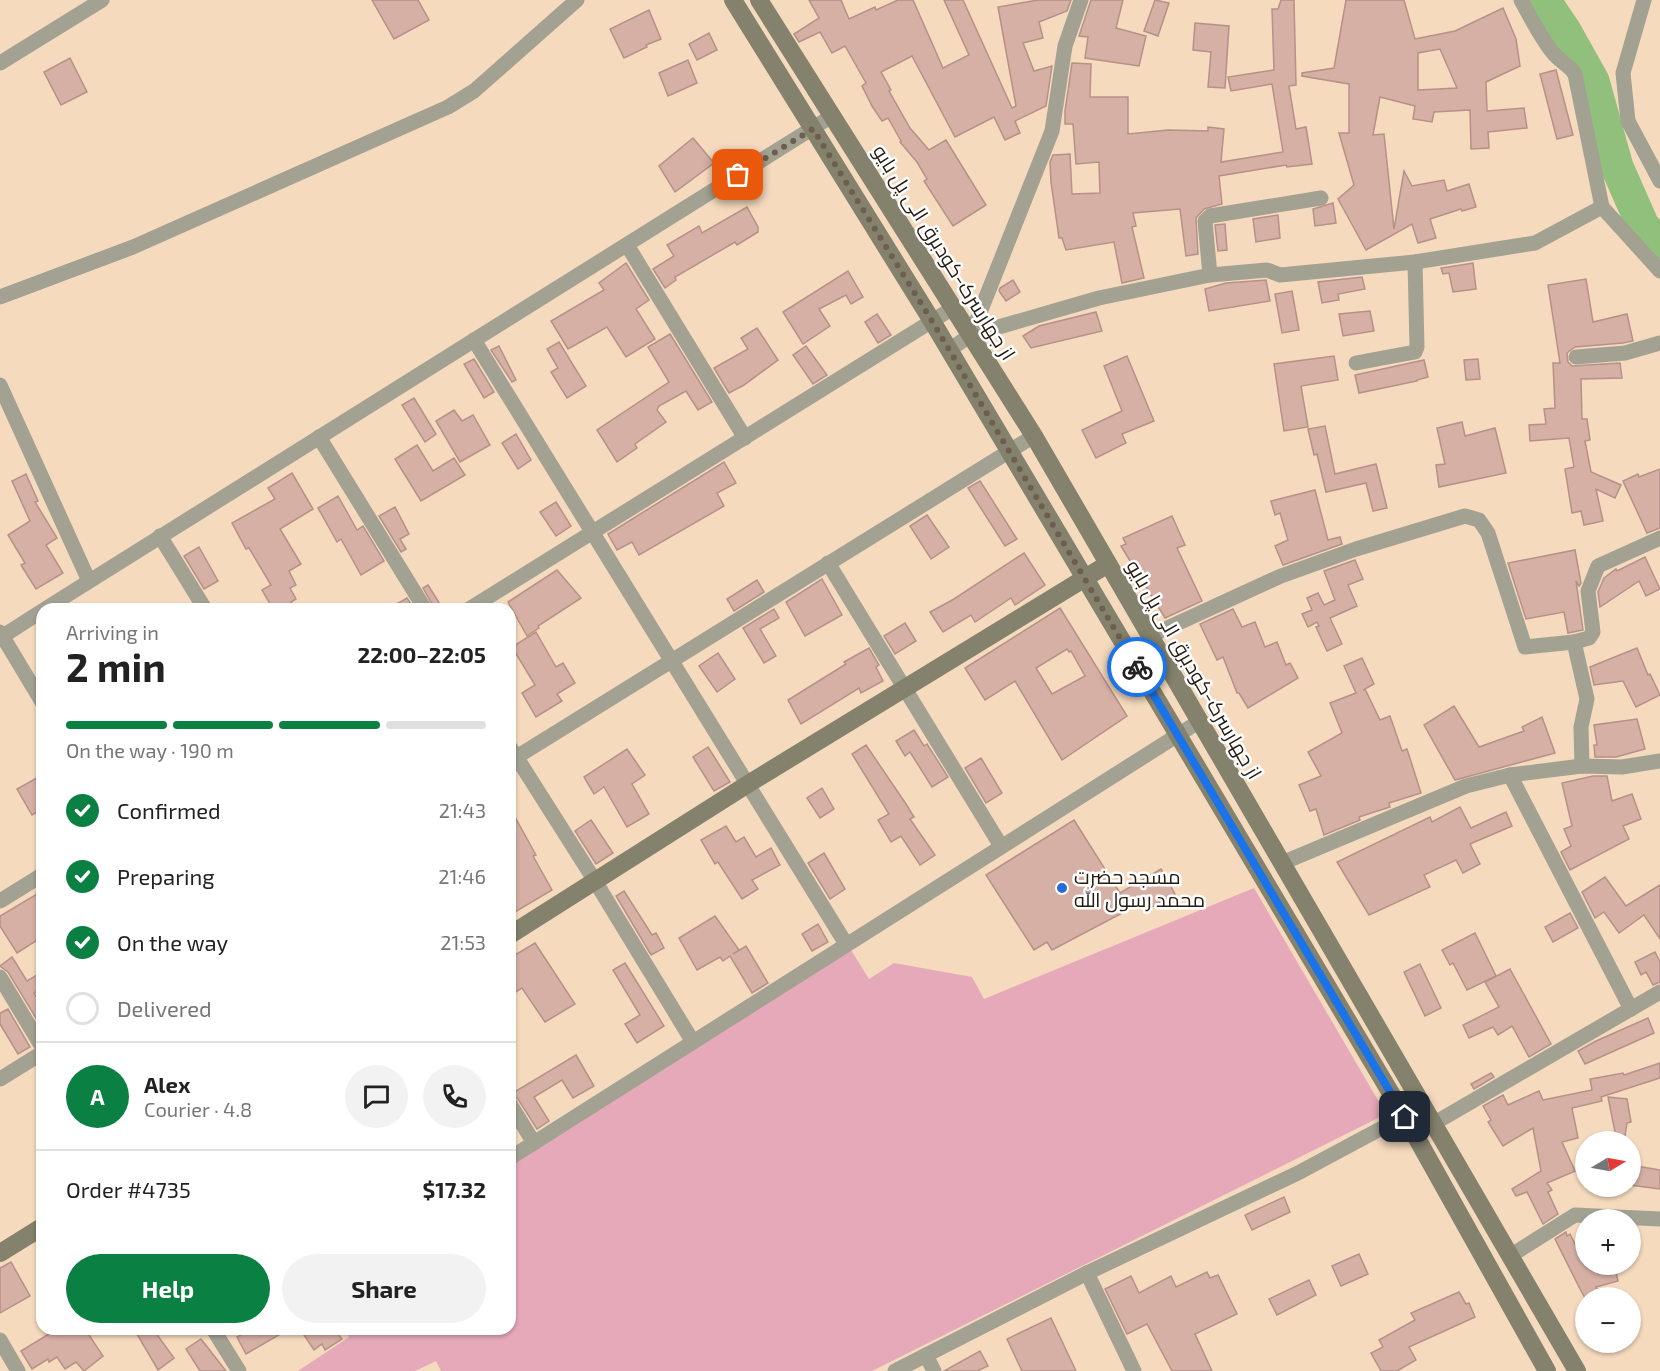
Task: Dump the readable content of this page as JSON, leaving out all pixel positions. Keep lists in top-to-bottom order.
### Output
{
  "streets": {
    "street": ["از جهارسرک-کودبرق الی پل بایو"]
  },
  "places": ["مسجد حضرت محمد رسول الله"],
  "north": "right",
  "page": {
    "heading": ["2 min", "Arriving in", "22:00–22:05"],
    "panel": [
      "Alex",
      "Courier · 4.8",
      "Order #4735",
      "$17.32"
    ],
    "bar": "On the way · 190 m",
    "list": [
      ["Confirmed", "21:43"],
      ["Preparing", "21:46"],
      ["On the way", "21:53"],
      "Delivered"
    ],
    "round": "A",
    "map_buttons": ["+", "−"],
    "buttons": ["Help", "Share"]
  }
}
